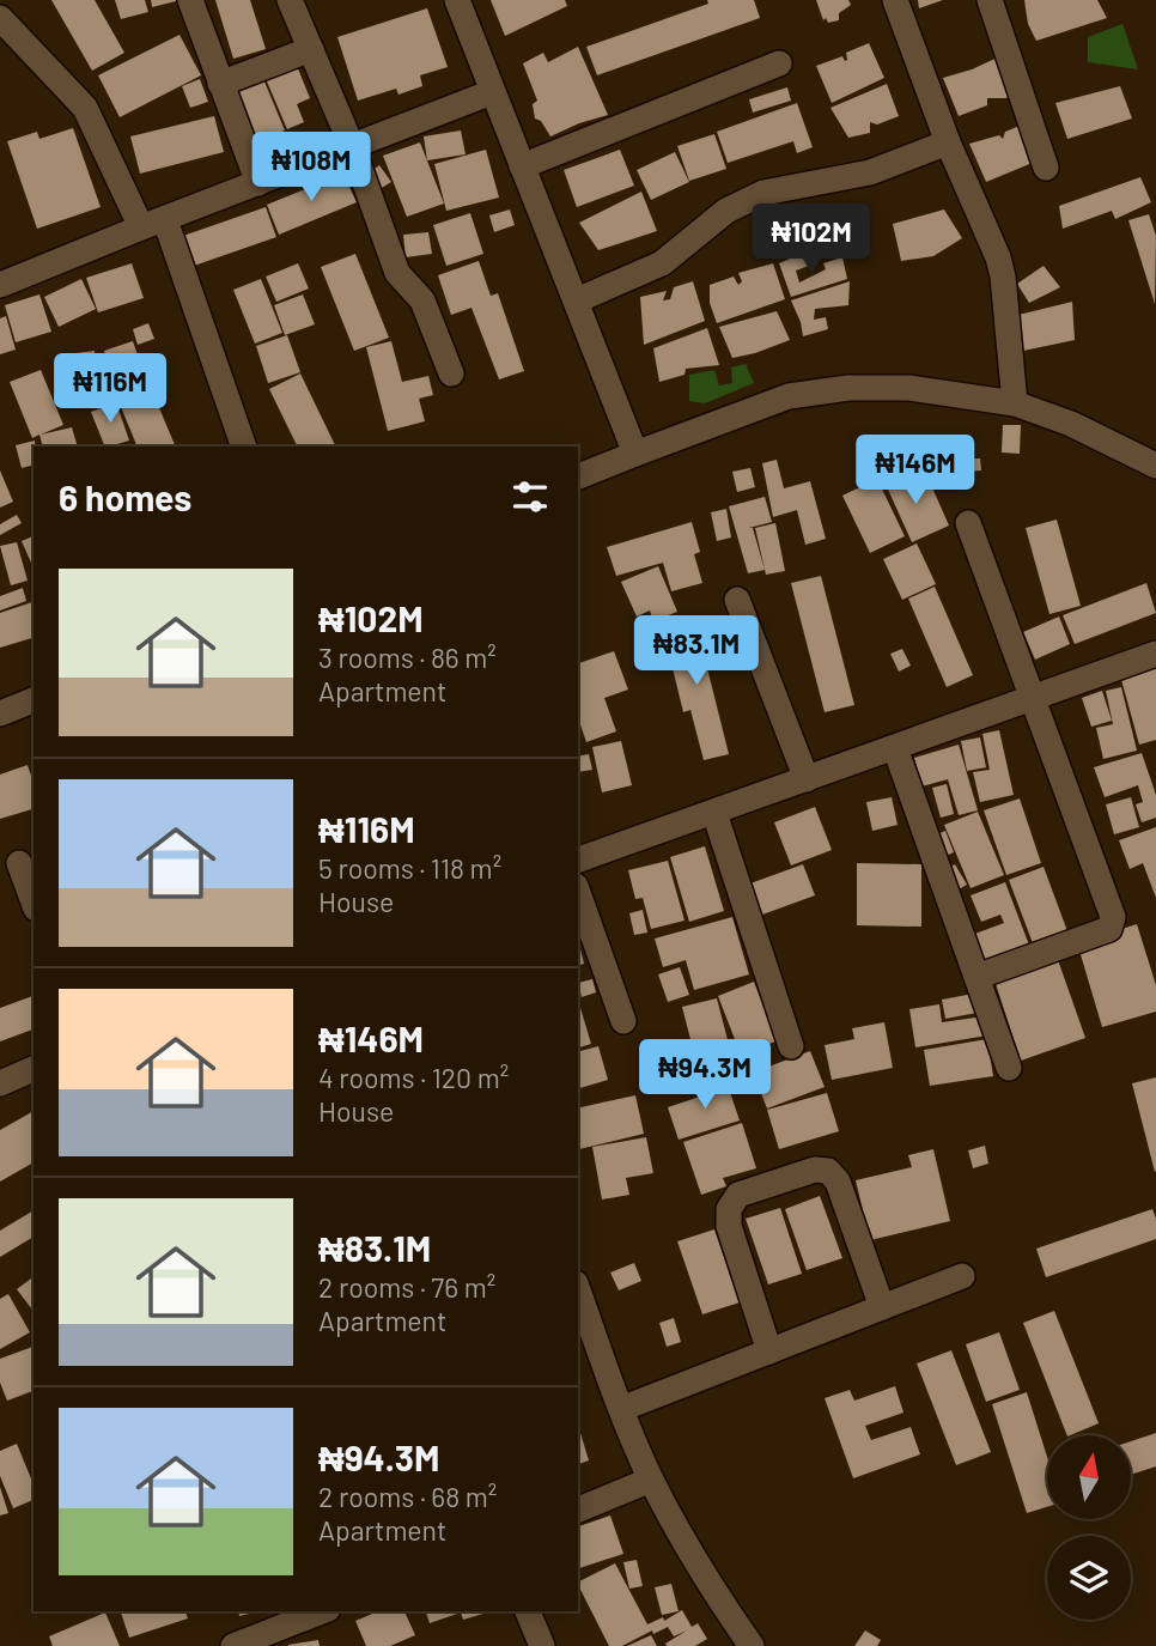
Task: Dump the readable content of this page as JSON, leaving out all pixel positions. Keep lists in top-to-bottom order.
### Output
{
  "north": "top",
  "page": {
    "price": [
      "₦108M",
      "₦102M",
      "₦116M",
      "₦146M",
      "₦83.1M",
      "₦94.3M"
    ],
    "heading": "6 homes",
    "list": [
      {
        "name": "₦102M",
        "note": "3 rooms · 86 m² · Apartment"
      },
      {
        "name": "₦116M",
        "note": "5 rooms · 118 m² · House"
      },
      {
        "name": "₦146M",
        "note": "4 rooms · 120 m² · House"
      },
      {
        "name": "₦83.1M",
        "note": "2 rooms · 76 m² · Apartment"
      },
      {
        "name": "₦94.3M",
        "note": "2 rooms · 68 m² · Apartment"
      }
    ]
  }
}
